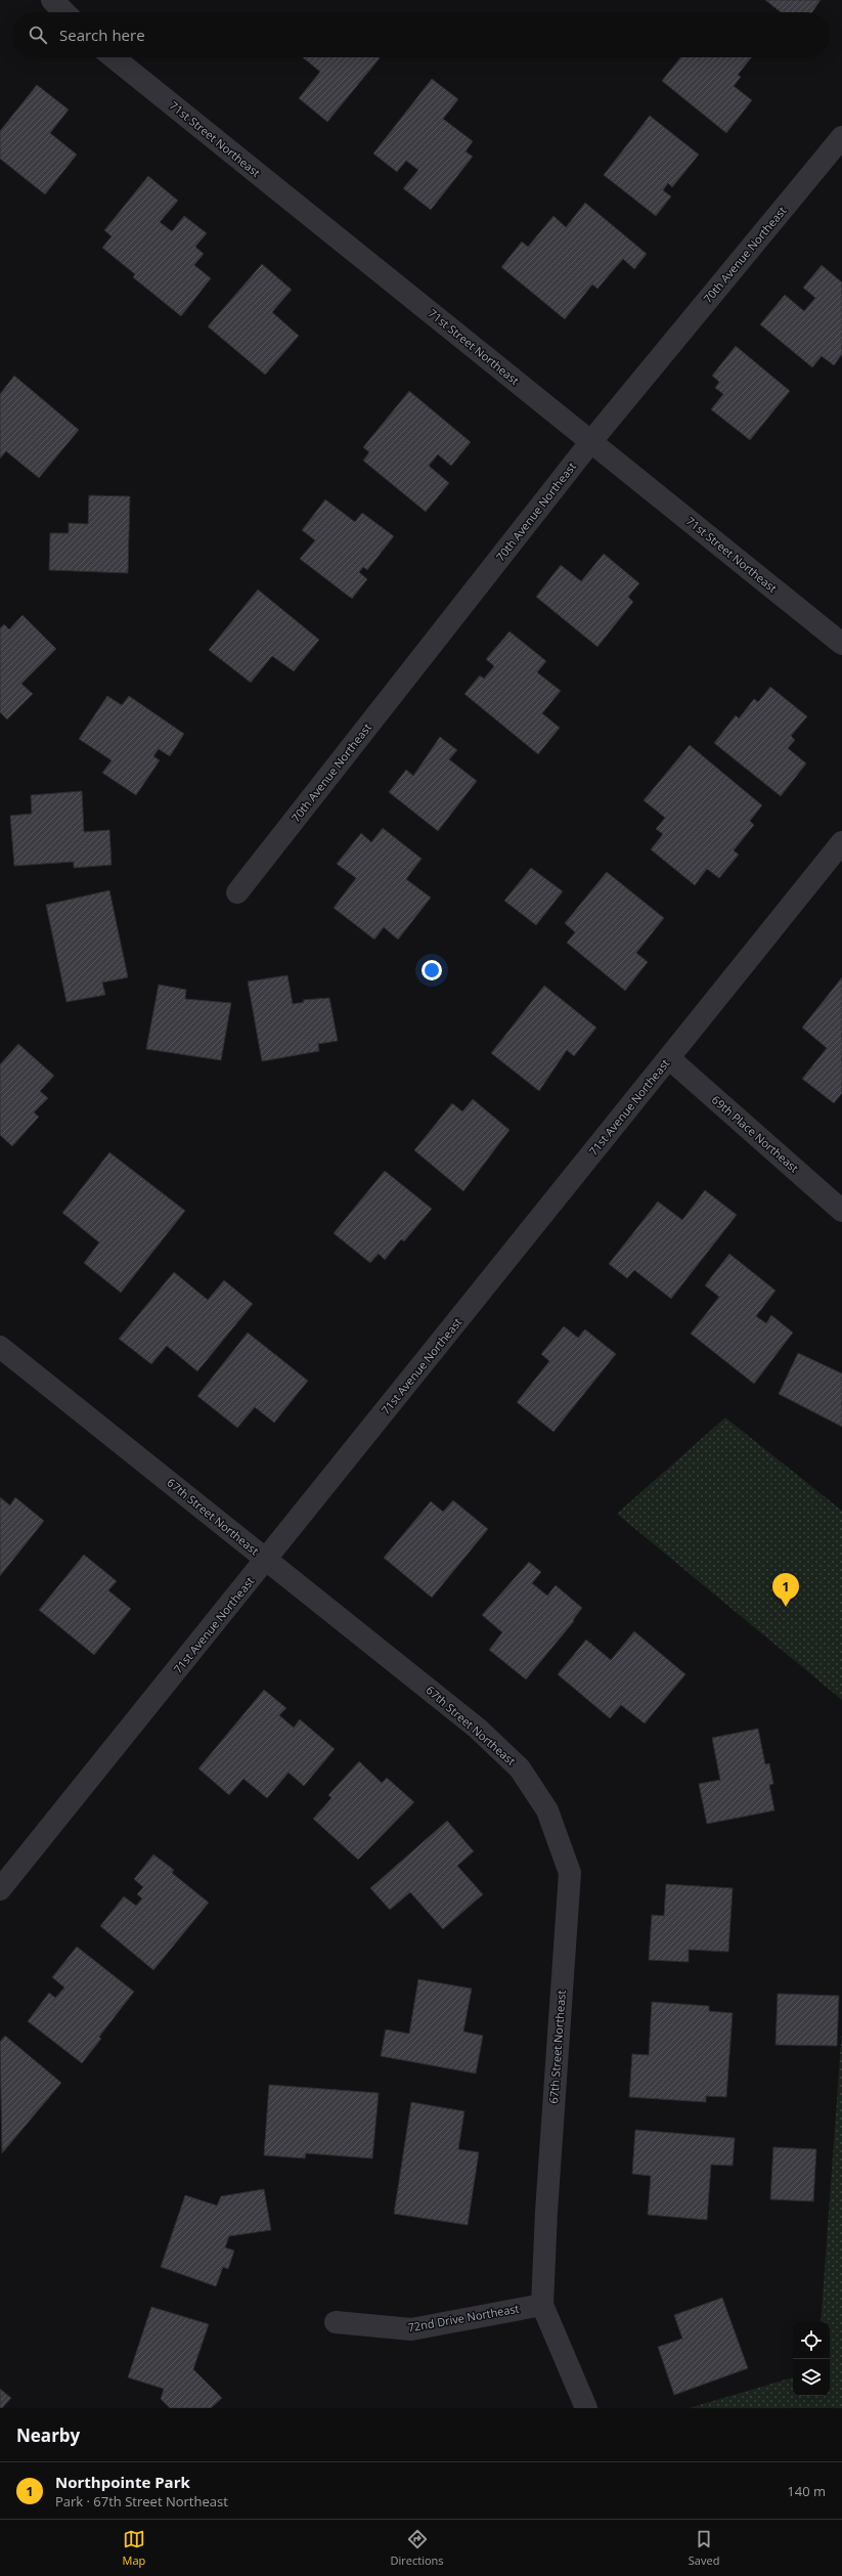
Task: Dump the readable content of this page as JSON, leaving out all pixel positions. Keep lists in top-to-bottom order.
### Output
{
  "streets": {
    "street": [
      "71st Street Northeast",
      "70th Avenue Northeast",
      "71st Avenue Northeast",
      "69th Place Northeast",
      "67th Street Northeast",
      "72nd Drive Northeast"
    ]
  },
  "crossings": [
    ["71st Street Northeast", "70th Avenue Northeast"],
    ["71st Avenue Northeast", "69th Place Northeast"],
    ["71st Avenue Northeast", "67th Street Northeast"],
    ["67th Street Northeast", "72nd Drive Northeast"]
  ],
  "page": {
    "search": "Search here",
    "pins": "1",
    "heading": "Nearby",
    "list": [
      {
        "mark": "1",
        "name": "Northpointe Park",
        "note": "Park · 67th Street Northeast",
        "value": "140 m"
      }
    ],
    "nav": ["Map", "Directions", "Saved"]
  }
}
